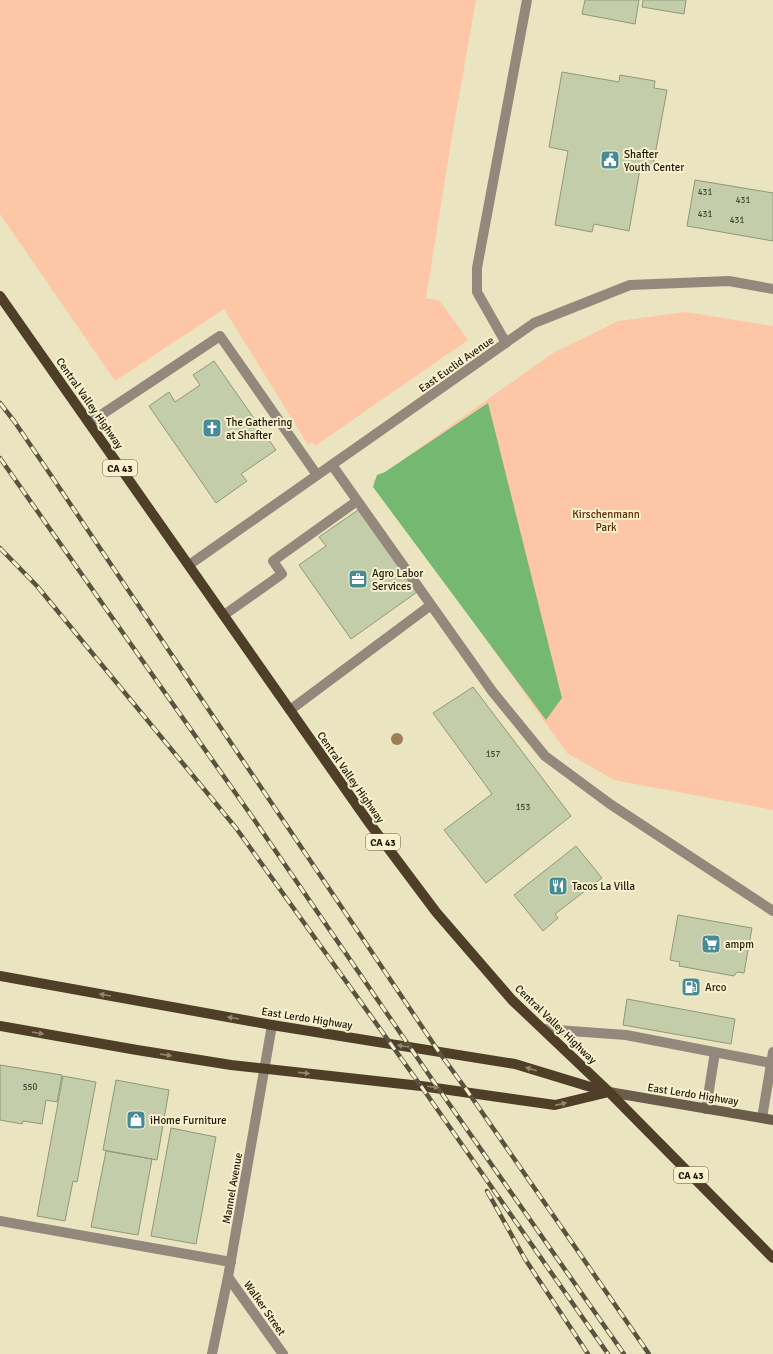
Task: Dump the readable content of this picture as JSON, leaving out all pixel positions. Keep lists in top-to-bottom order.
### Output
{
  "streets": {
    "main road": ["Central Valley Highway", "CA 43", "East Lerdo Highway"],
    "street": ["East Euclid Avenue", "Mannel Avenue", "Walker Street"]
  },
  "crossings": [
    ["East Euclid Avenue", "Central Valley Highway"],
    ["Central Valley Highway", "East Lerdo Highway"],
    ["East Lerdo Highway", "Mannel Avenue"],
    ["Mannel Avenue", "Walker Street"]
  ],
  "parks": ["Kirschenmann Park"],
  "places": {
    "public building": ["Shafter Youth Center"],
    "church": ["The Gathering at Shafter"],
    "office": ["Agro Labor Services"],
    "restaurant": ["Tacos La Villa"],
    "supermarket": ["ampm"],
    "fuel station": ["Arco"],
    "shop": ["iHome Furniture"]
  },
  "house_numbers": [
    "431",
    "431",
    "431",
    "431",
    "157",
    "153",
    "550"
  ]
}
